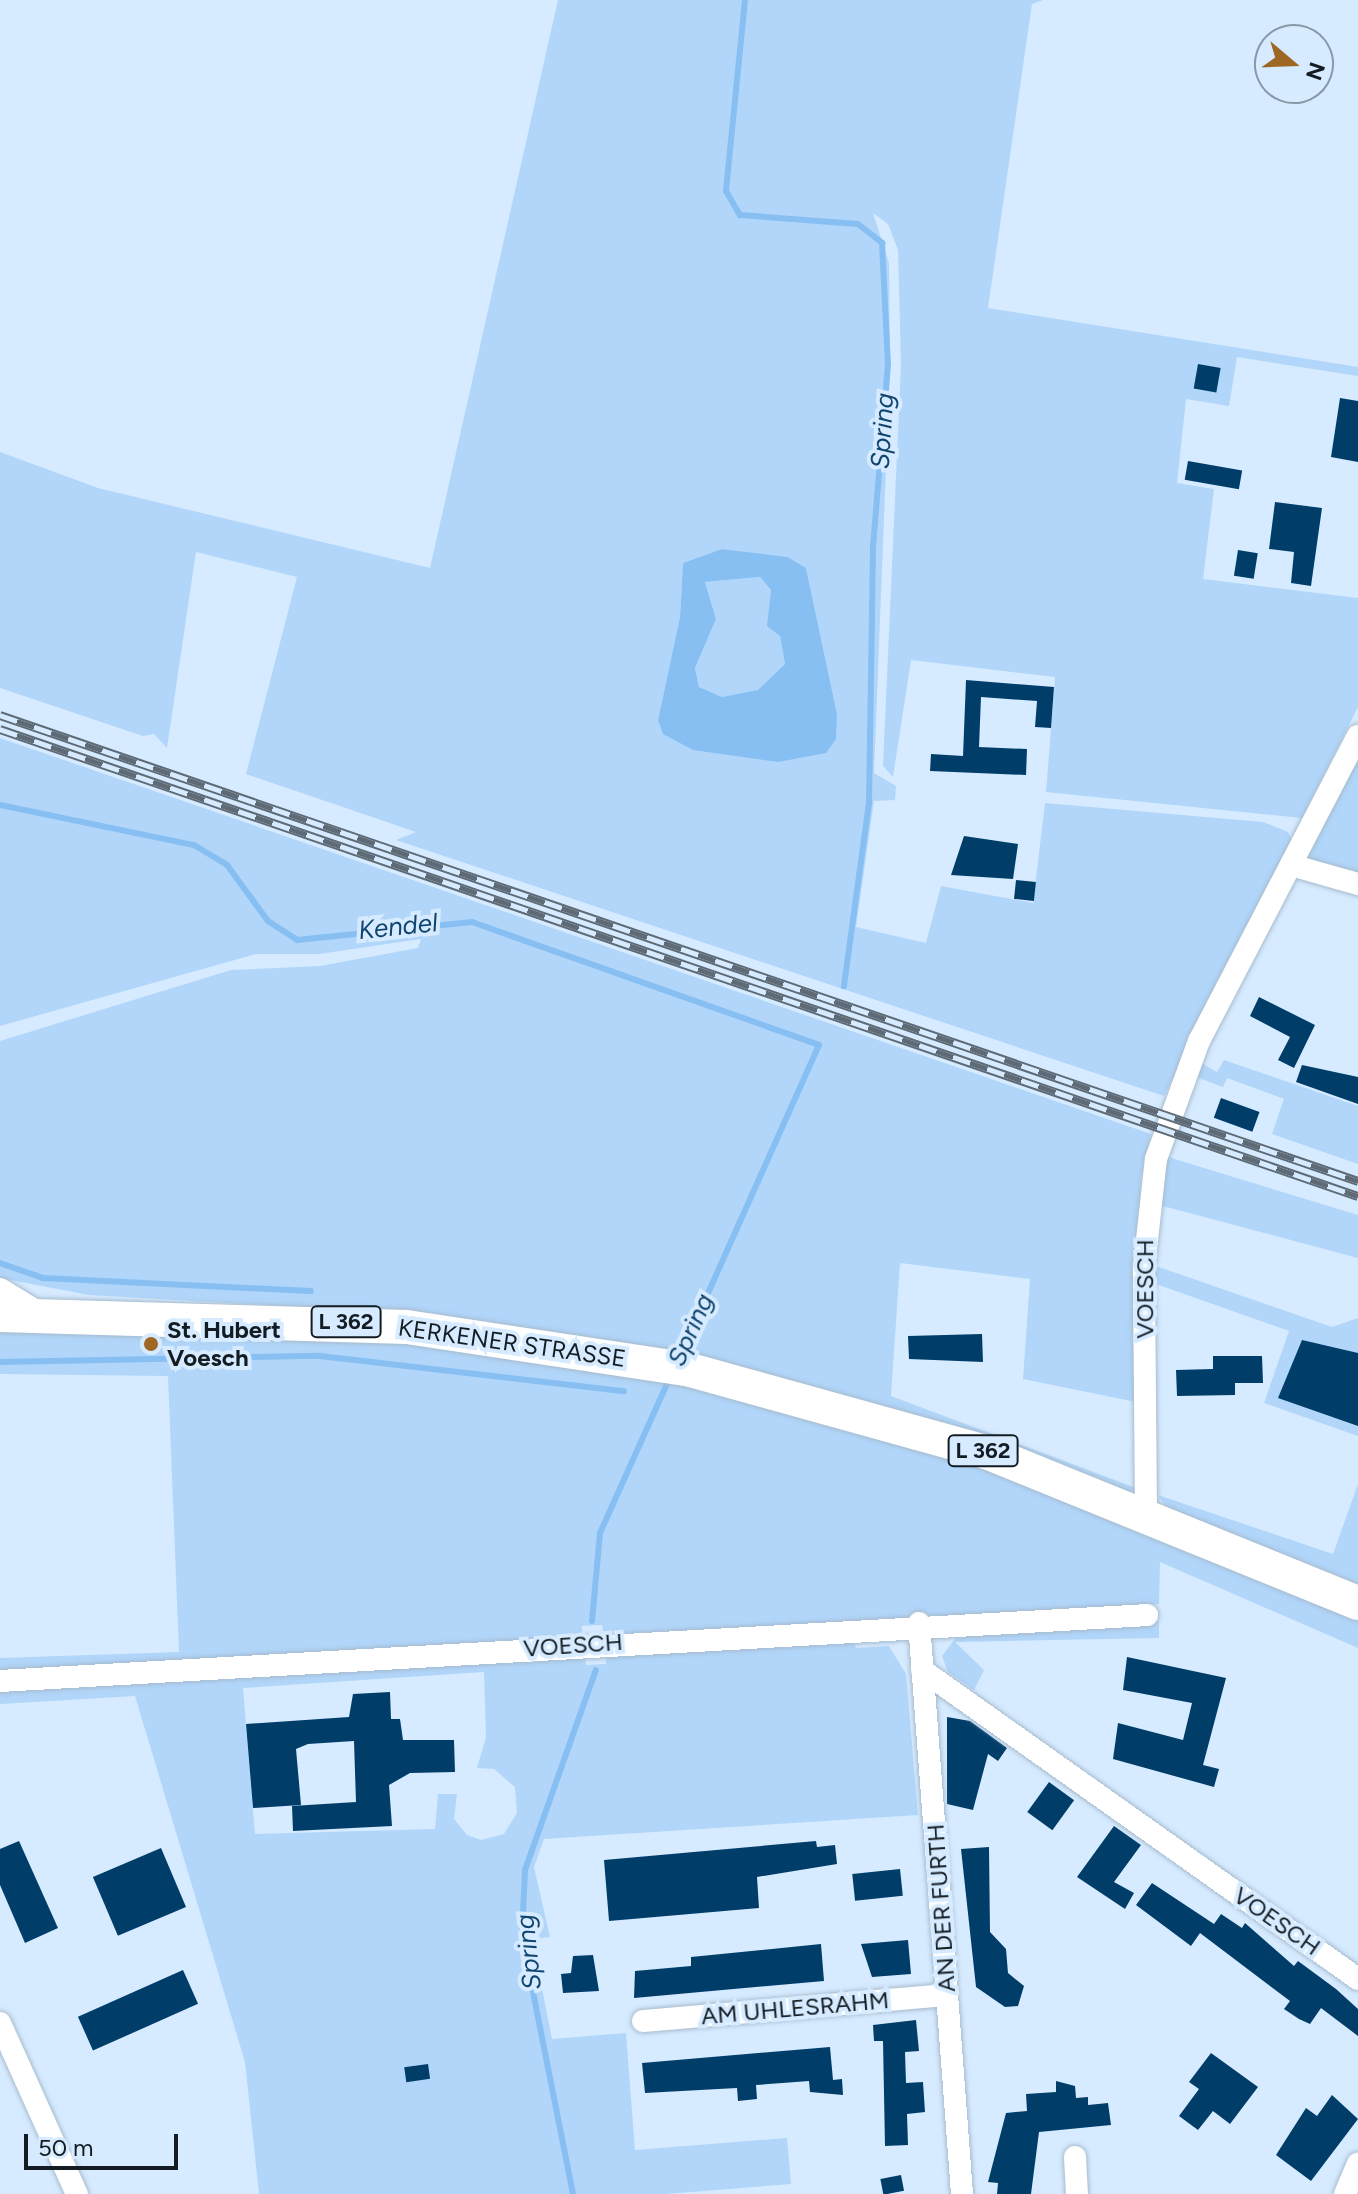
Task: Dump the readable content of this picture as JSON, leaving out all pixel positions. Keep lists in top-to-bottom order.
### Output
{
  "streets": {
    "main road": ["L 362", "KERKENER STRASSE"],
    "street": ["VOESCH", "AN DER FURTH", "AM UHLESRAHM"]
  },
  "crossings": [
    ["VOESCH", "L 362"],
    ["VOESCH", "KERKENER STRASSE"],
    ["VOESCH", "AN DER FURTH"],
    ["L 362", "KERKENER STRASSE"],
    ["AN DER FURTH", "AM UHLESRAHM"]
  ],
  "water": ["Spring", "Kendel"],
  "places": ["St. Hubert Voesch"],
  "scale_bar": "50 m",
  "north": "right"
}
